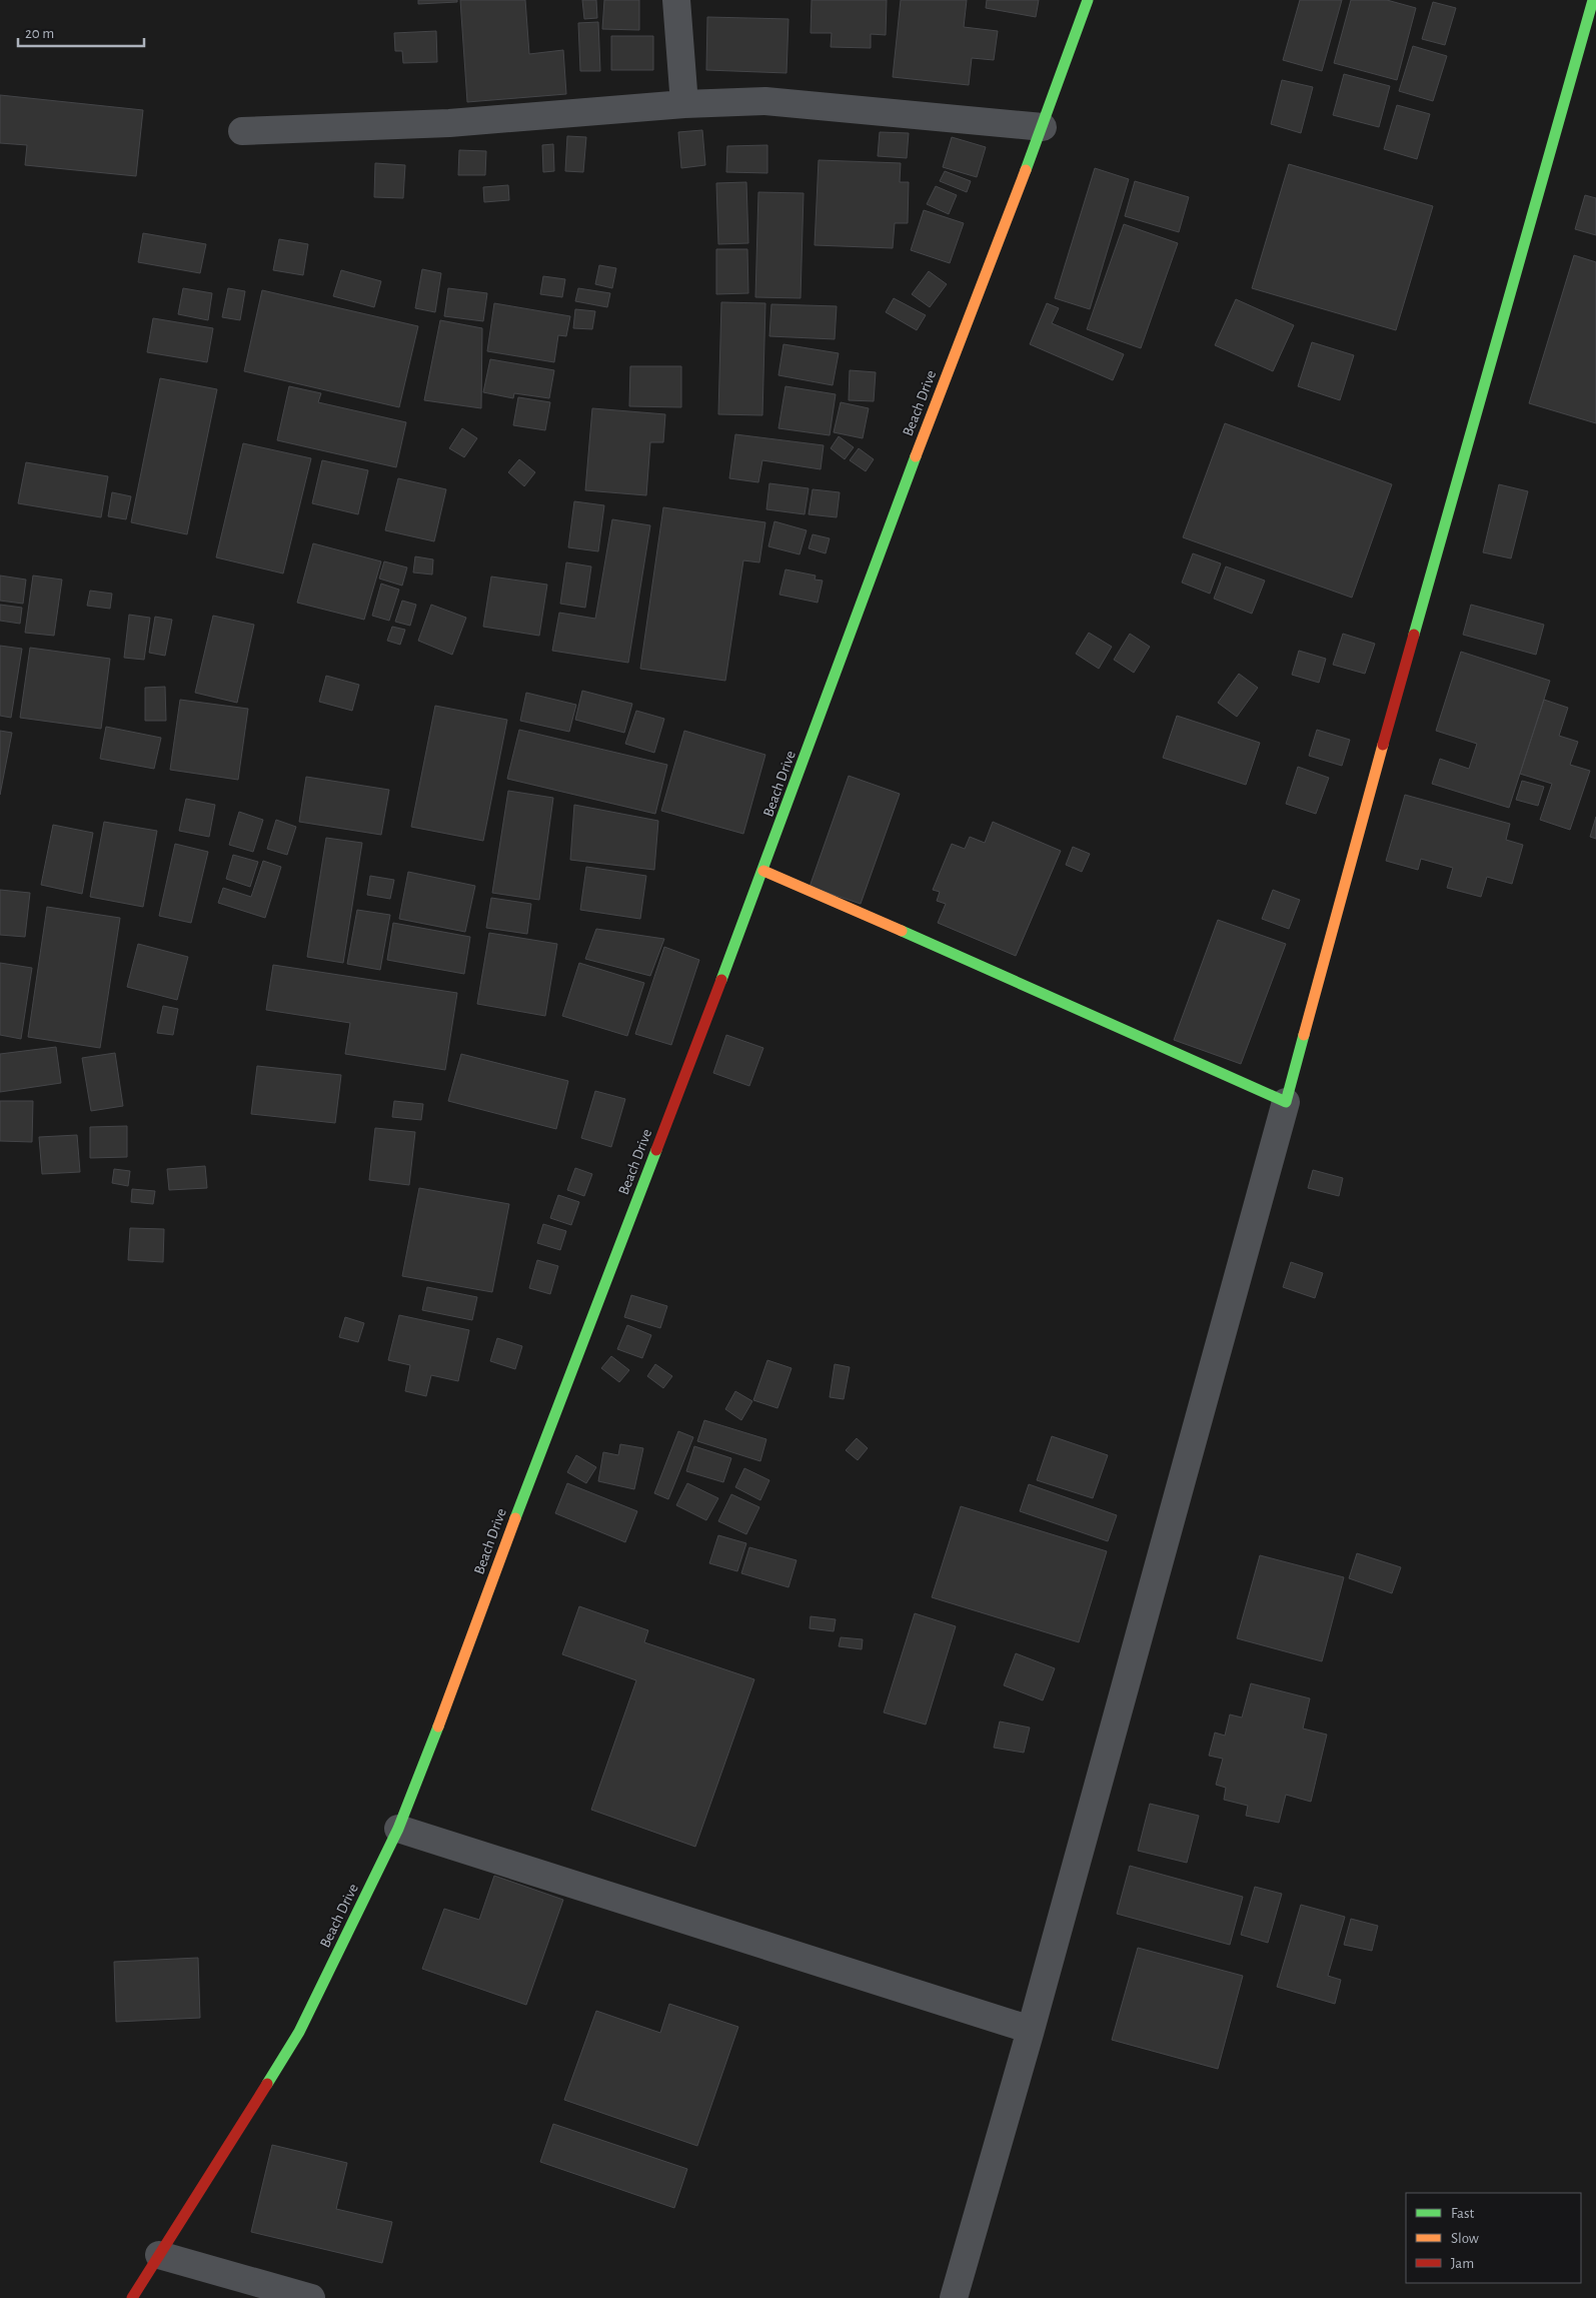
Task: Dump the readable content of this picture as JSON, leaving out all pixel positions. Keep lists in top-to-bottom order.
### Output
{
  "streets": {
    "street": ["Beach Drive"]
  },
  "legend": ["Fast", "Slow", "Jam"],
  "scale_bar": "20 m"
}
